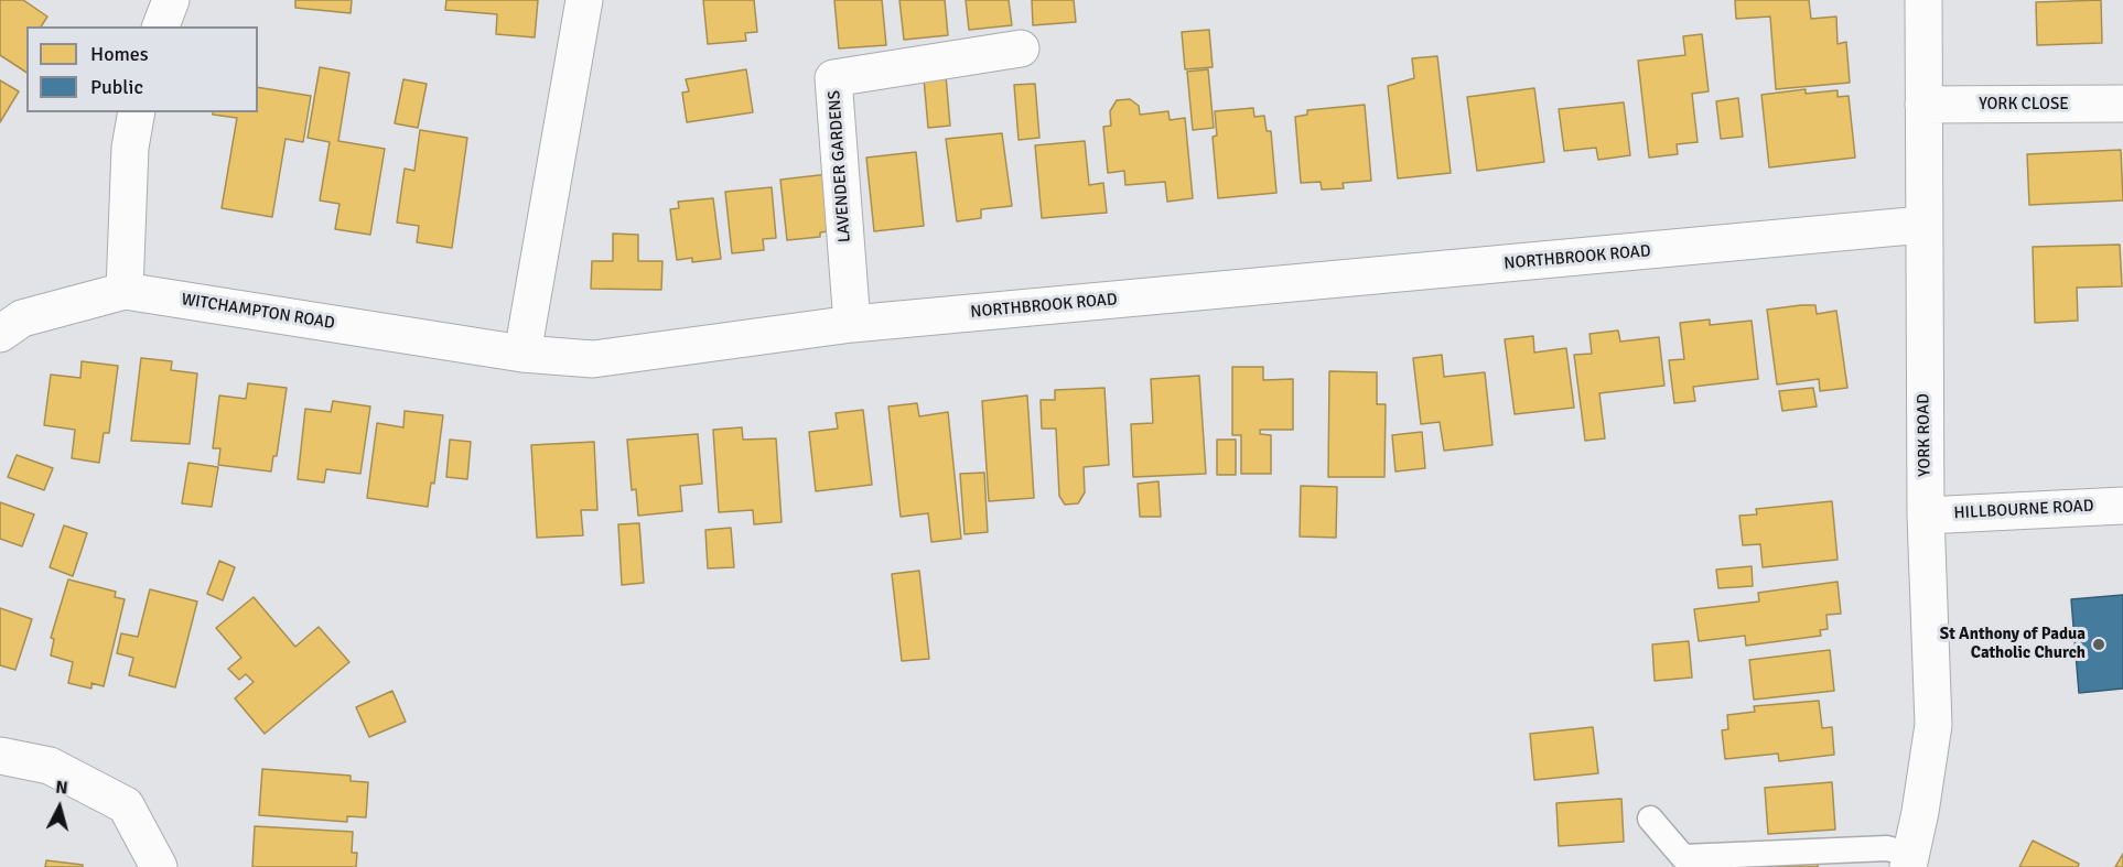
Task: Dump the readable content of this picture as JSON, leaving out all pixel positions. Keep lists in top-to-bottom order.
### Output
{
  "streets": {
    "street": [
      "YORK CLOSE",
      "LAVENDER GARDENS",
      "NORTHBROOK ROAD",
      "WITCHAMPTON ROAD",
      "YORK ROAD",
      "HILLBOURNE ROAD"
    ]
  },
  "crossings": [
    ["YORK CLOSE", "YORK ROAD"],
    ["LAVENDER GARDENS", "NORTHBROOK ROAD"],
    ["NORTHBROOK ROAD", "WITCHAMPTON ROAD"],
    ["NORTHBROOK ROAD", "YORK ROAD"],
    ["YORK ROAD", "HILLBOURNE ROAD"]
  ],
  "places": ["St Anthony of Padua Catholic Church"],
  "legend": ["Homes", "Public"],
  "north": "top"
}
